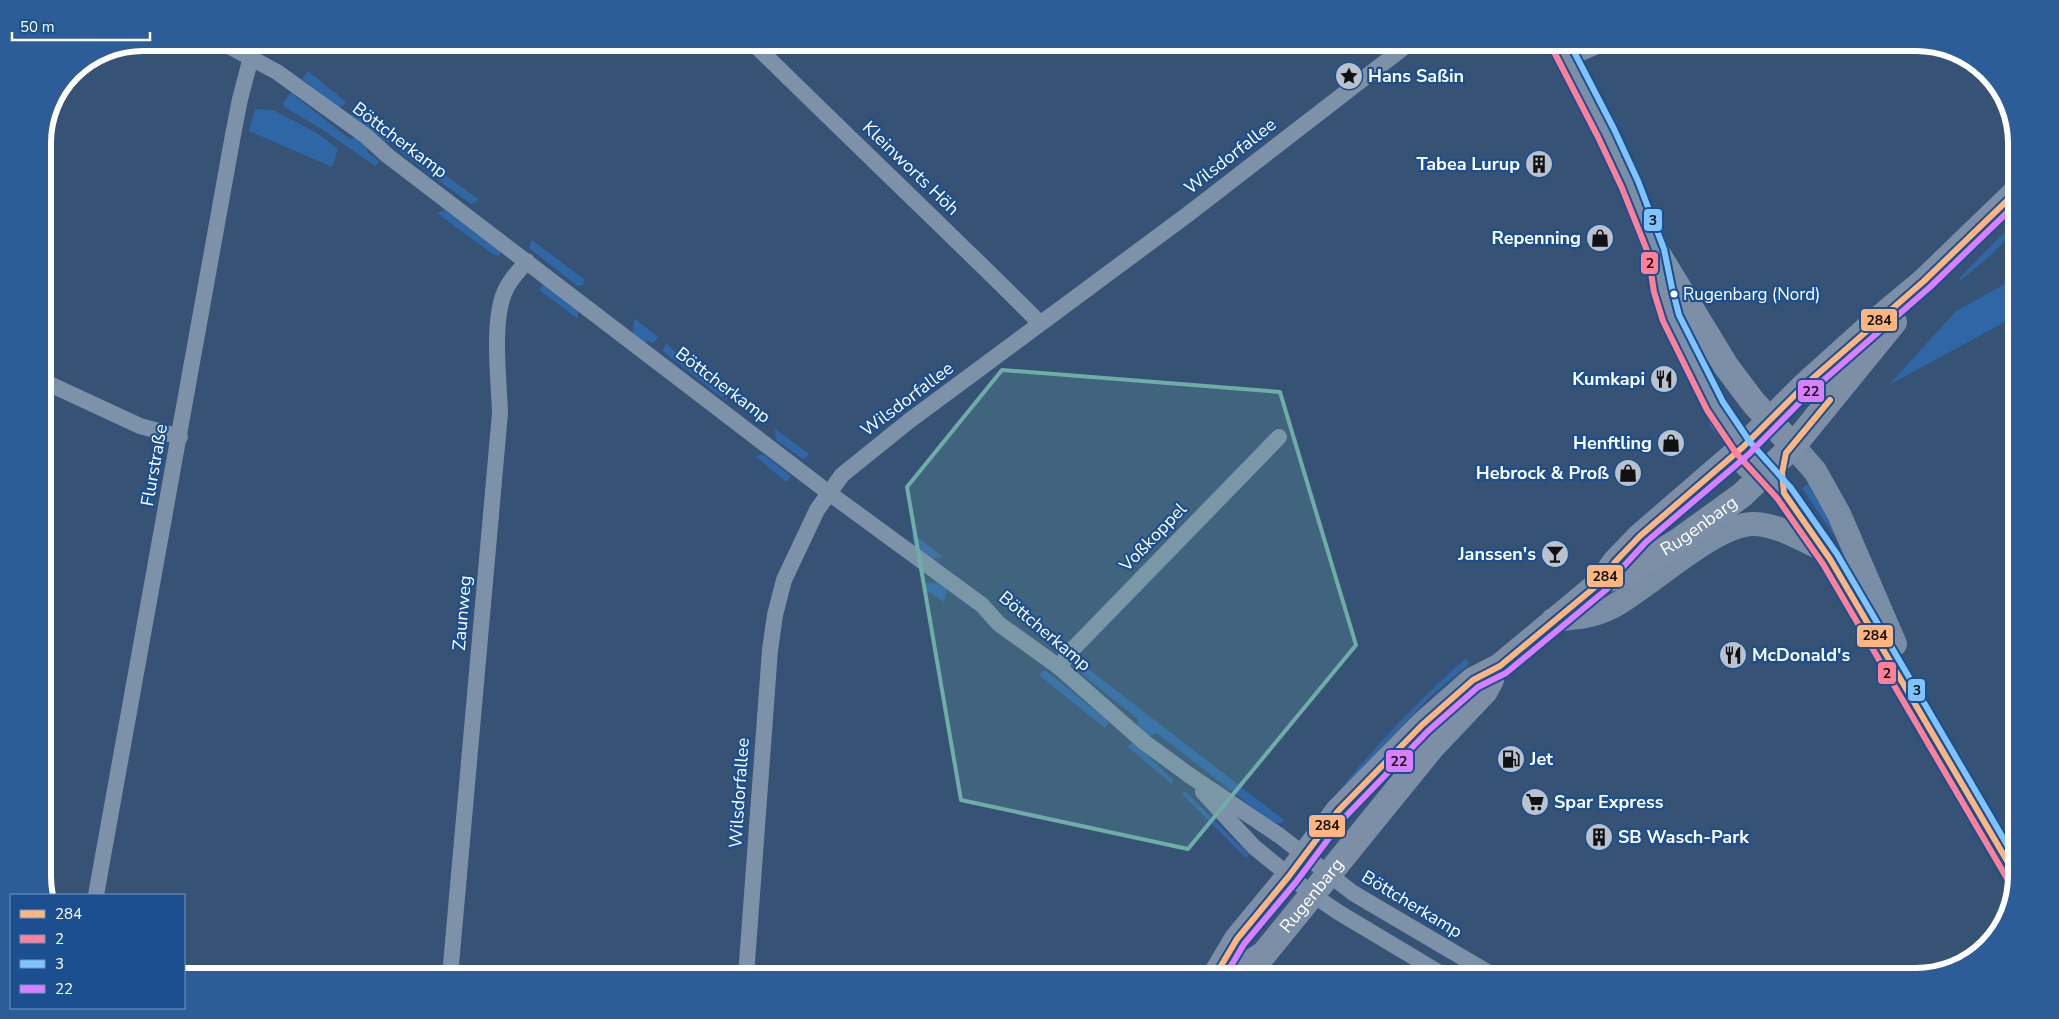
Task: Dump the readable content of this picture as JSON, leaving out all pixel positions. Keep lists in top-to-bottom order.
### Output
{
  "streets": {
    "main road": ["Rugenbarg"],
    "street": [
      "Böttcherkamp",
      "Wilsdorfallee",
      "Kleinworts Höh",
      "Flurstraße",
      "Voßkoppel",
      "Zaunweg"
    ]
  },
  "crossings": [
    ["Böttcherkamp", "Wilsdorfallee"],
    ["Böttcherkamp", "Rugenbarg"],
    ["Böttcherkamp", "Voßkoppel"],
    ["Böttcherkamp", "Zaunweg"],
    ["Wilsdorfallee", "Kleinworts Höh"]
  ],
  "places": {
    "place": ["Hans Saßin"],
    "building": ["Tabea Lurup", "SB Wasch-Park"],
    "shop": ["Repenning", "Henftling", "Hebrock & Proß"],
    "other": ["Rugenbarg (Nord)"],
    "restaurant": ["Kumkapi", "McDonald's"],
    "bar": ["Janssen's"],
    "fuel station": ["Jet"],
    "supermarket": ["Spar Express"]
  },
  "lines": [
    "transit line 2",
    "transit line 3",
    "transit line 284",
    "transit line 22"
  ],
  "legend": [
    "284",
    "2",
    "3",
    "22"
  ],
  "scale_bar": "50 m"
}
